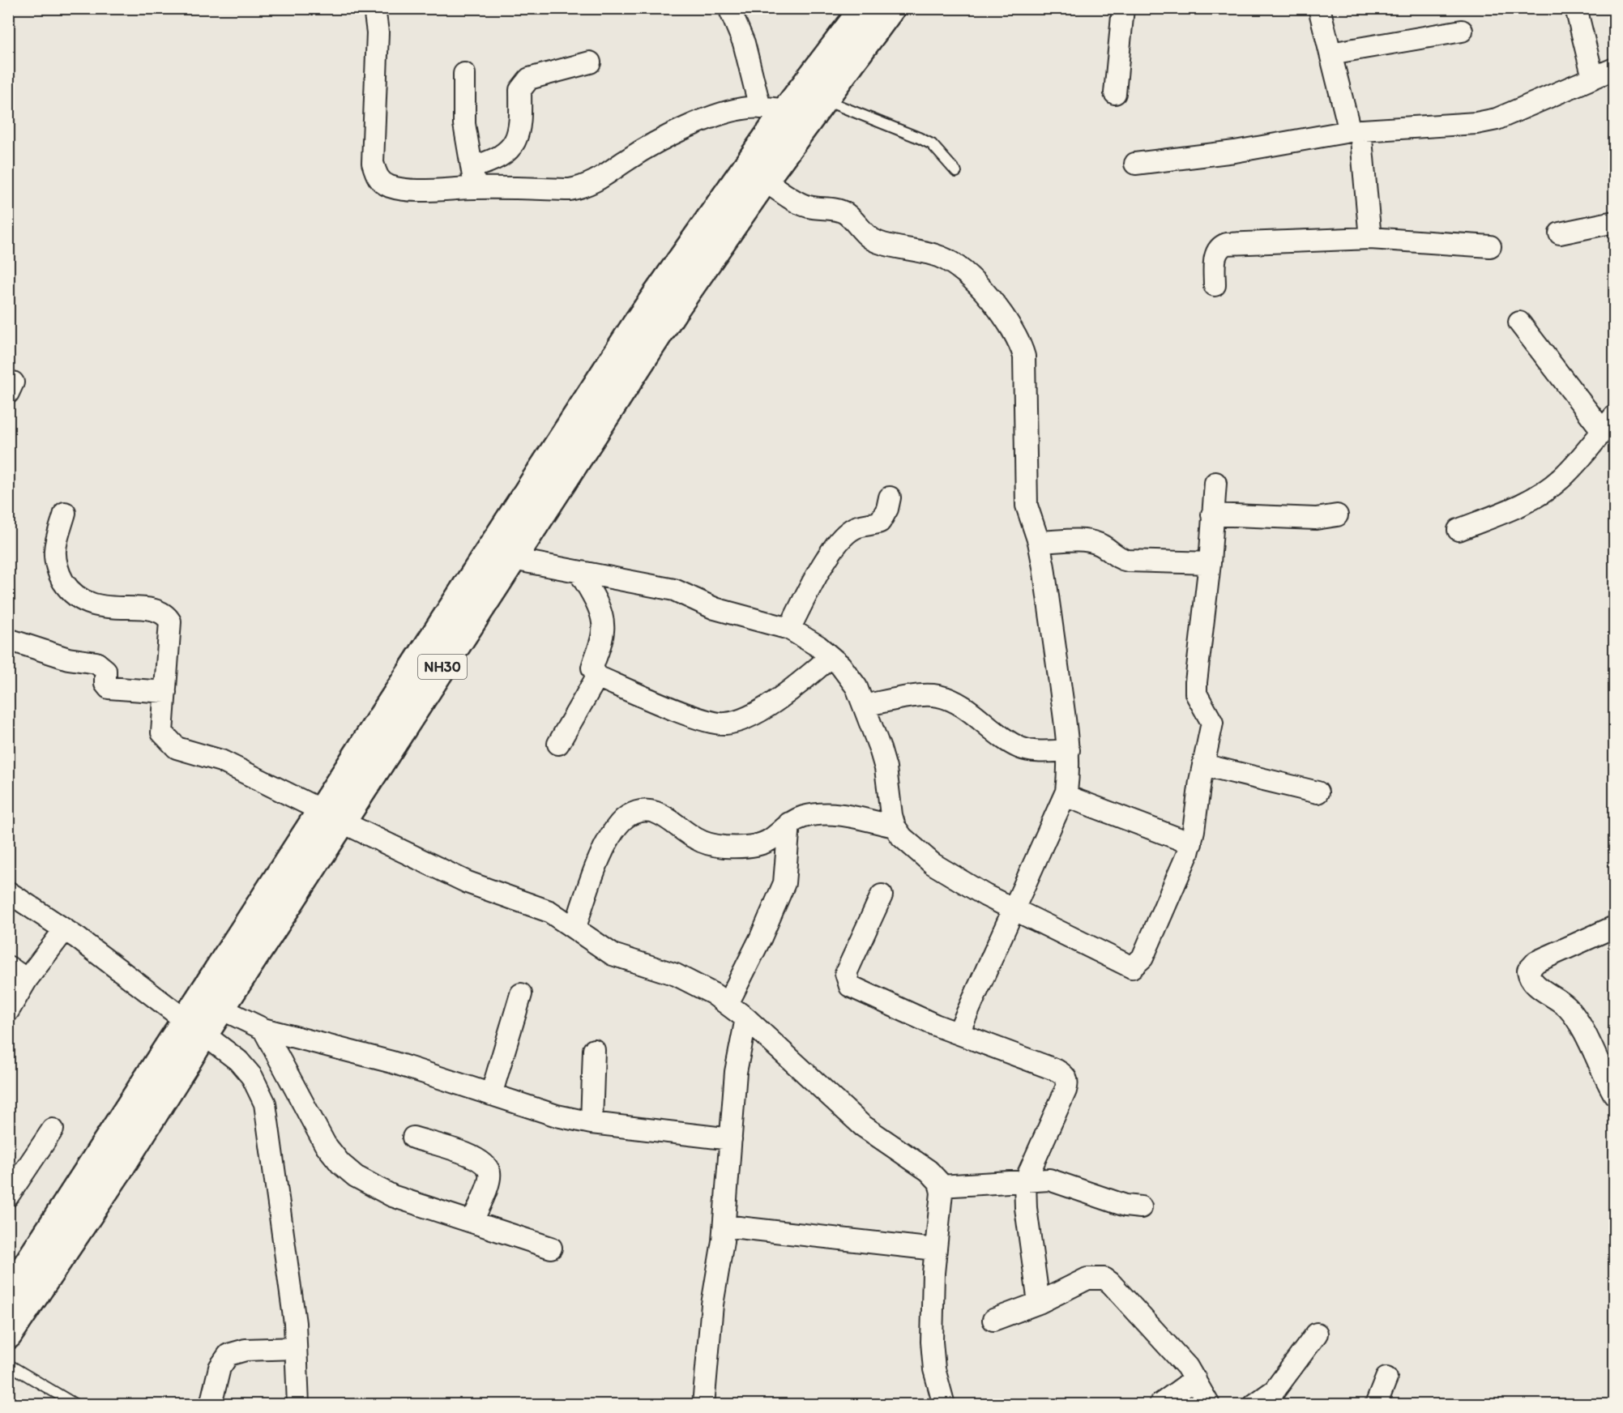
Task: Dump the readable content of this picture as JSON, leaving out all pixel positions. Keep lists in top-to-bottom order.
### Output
{
  "streets": {
    "highway": ["NH30"]
  }
}
